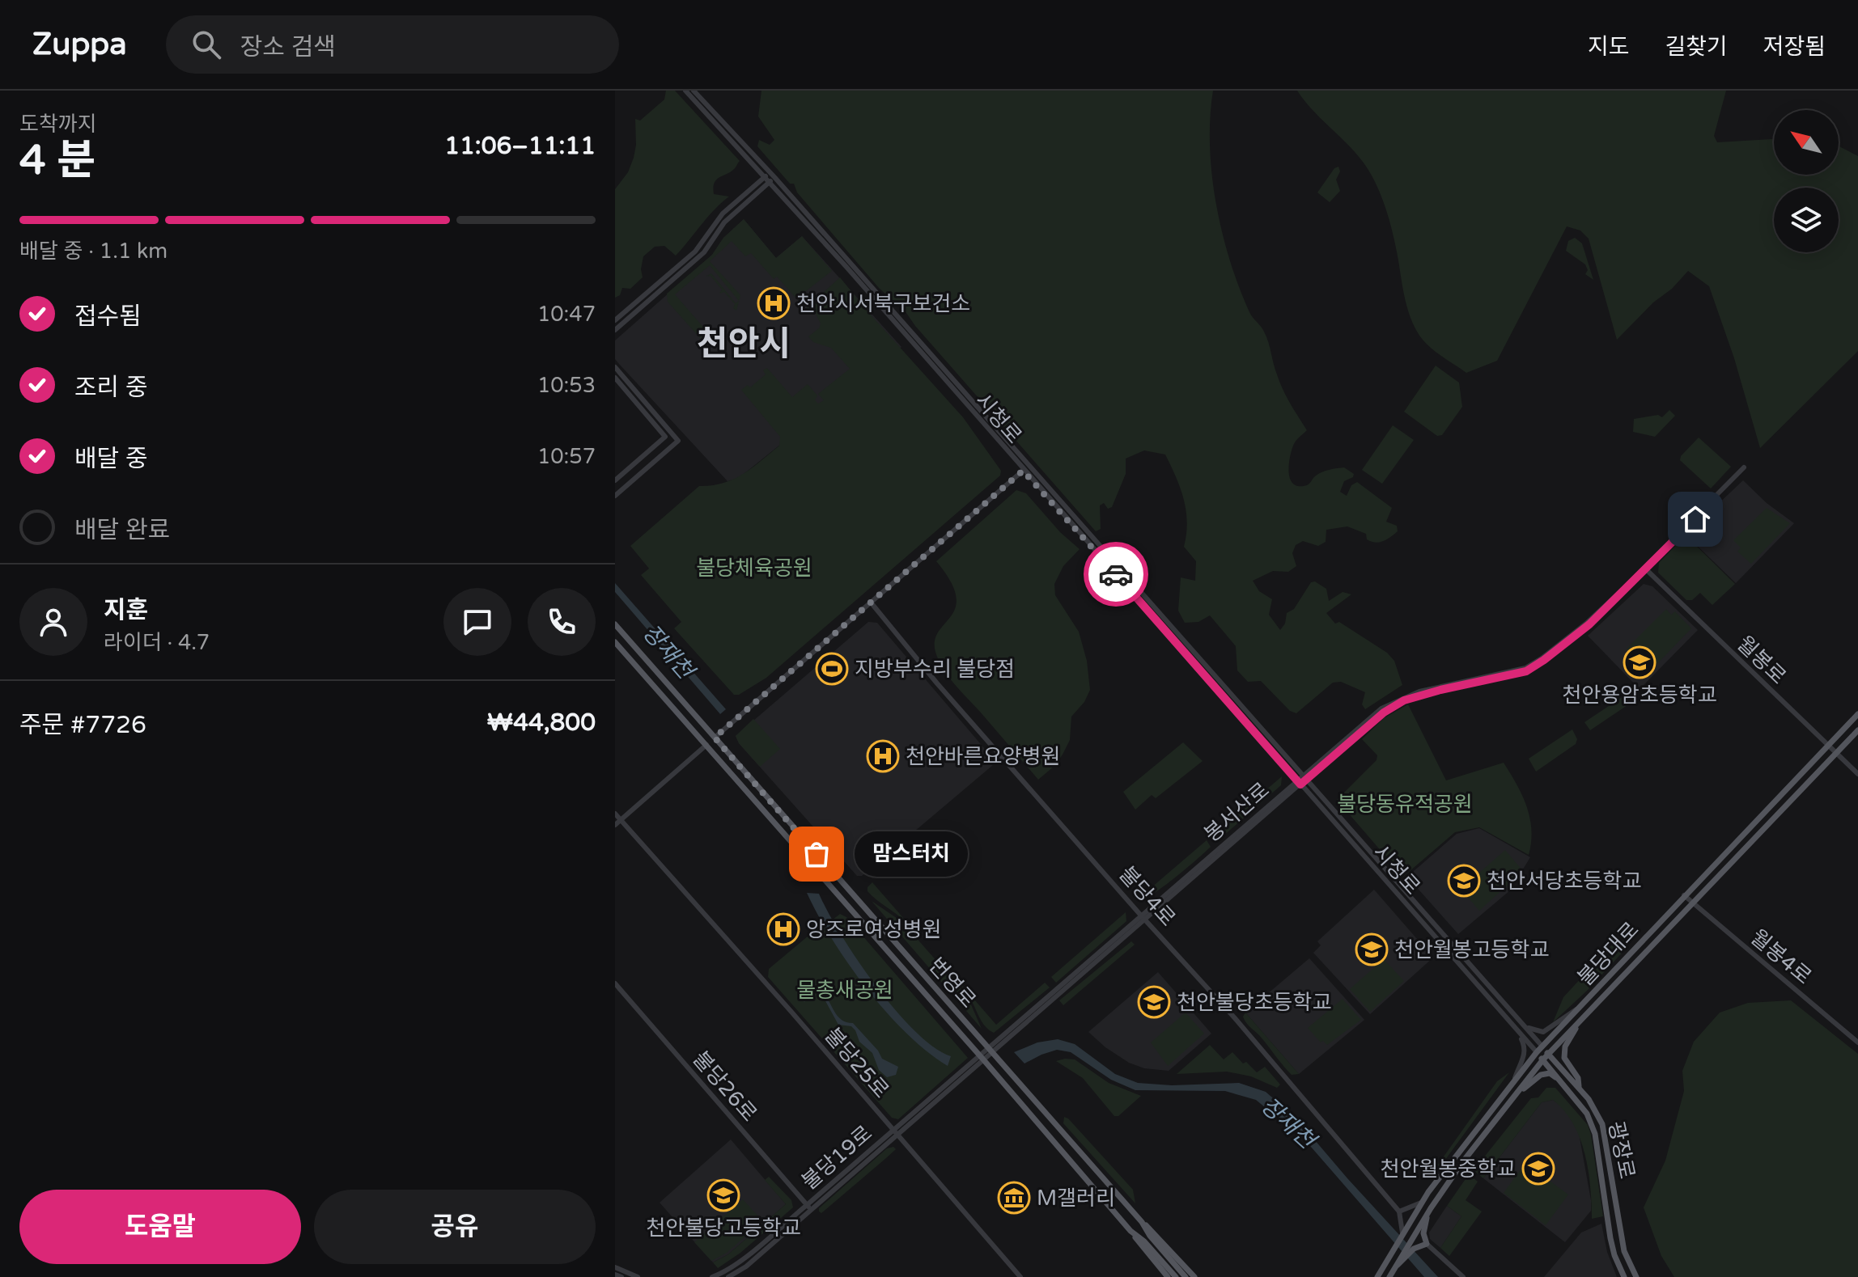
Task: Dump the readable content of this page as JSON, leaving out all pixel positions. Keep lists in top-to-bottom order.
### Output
{
  "streets": {
    "main road": [
      "시청로",
      "불당대로",
      "번영로",
      "광장로"
    ],
    "street": [
      "월봉로",
      "봉서산로",
      "불당4로",
      "월봉4로",
      "불당25로",
      "불당26로",
      "불당19로"
    ]
  },
  "crossings": [
    ["시청로", "봉서산로"],
    ["시청로", "불당대로"],
    ["시청로", "광장로"],
    ["월봉로", "봉서산로"],
    ["월봉로", "불당대로"],
    ["봉서산로", "불당4로"],
    ["봉서산로", "번영로"],
    ["봉서산로", "불당19로"],
    ["불당대로", "월봉4로"],
    ["불당대로", "광장로"],
    ["번영로", "불당19로"],
    ["불당25로", "불당19로"],
    ["불당26로", "불당19로"]
  ],
  "districts": ["천안시"],
  "water": ["장재천"],
  "parks": ["불당체육공원", "불당동유적공원", "물총새공원"],
  "places": {
    "hospital": ["천안시서북구보건소", "천안바른요양병원", "앙즈로여성병원"],
    "school or university": [
      "천안용암초등학교",
      "천안서당초등학교",
      "천안월봉고등학교",
      "천안불당초등학교",
      "천안월봉중학교",
      "천안불당고등학교"
    ],
    "sports": ["지방부수리 불당점"],
    "other": ["맘스터치"],
    "museum": ["M갤러리"]
  },
  "north": "top left",
  "page": {
    "header": "Zuppa",
    "search": "장소 검색",
    "nav": ["지도", "길찾기", "저장됨"],
    "heading": ["4 분", "도착까지", "11:06–11:11"],
    "panel": [
      "지훈",
      "라이더 · 4.7",
      "주문 #7726",
      "₩44,800"
    ],
    "bar": "배달 중 · 1.1 km",
    "list": [
      ["접수됨", "10:47"],
      ["조리 중", "10:53"],
      ["배달 중", "10:57"],
      "배달 완료"
    ],
    "bubble": "맘스터치",
    "buttons": ["도움말", "공유"]
  }
}
